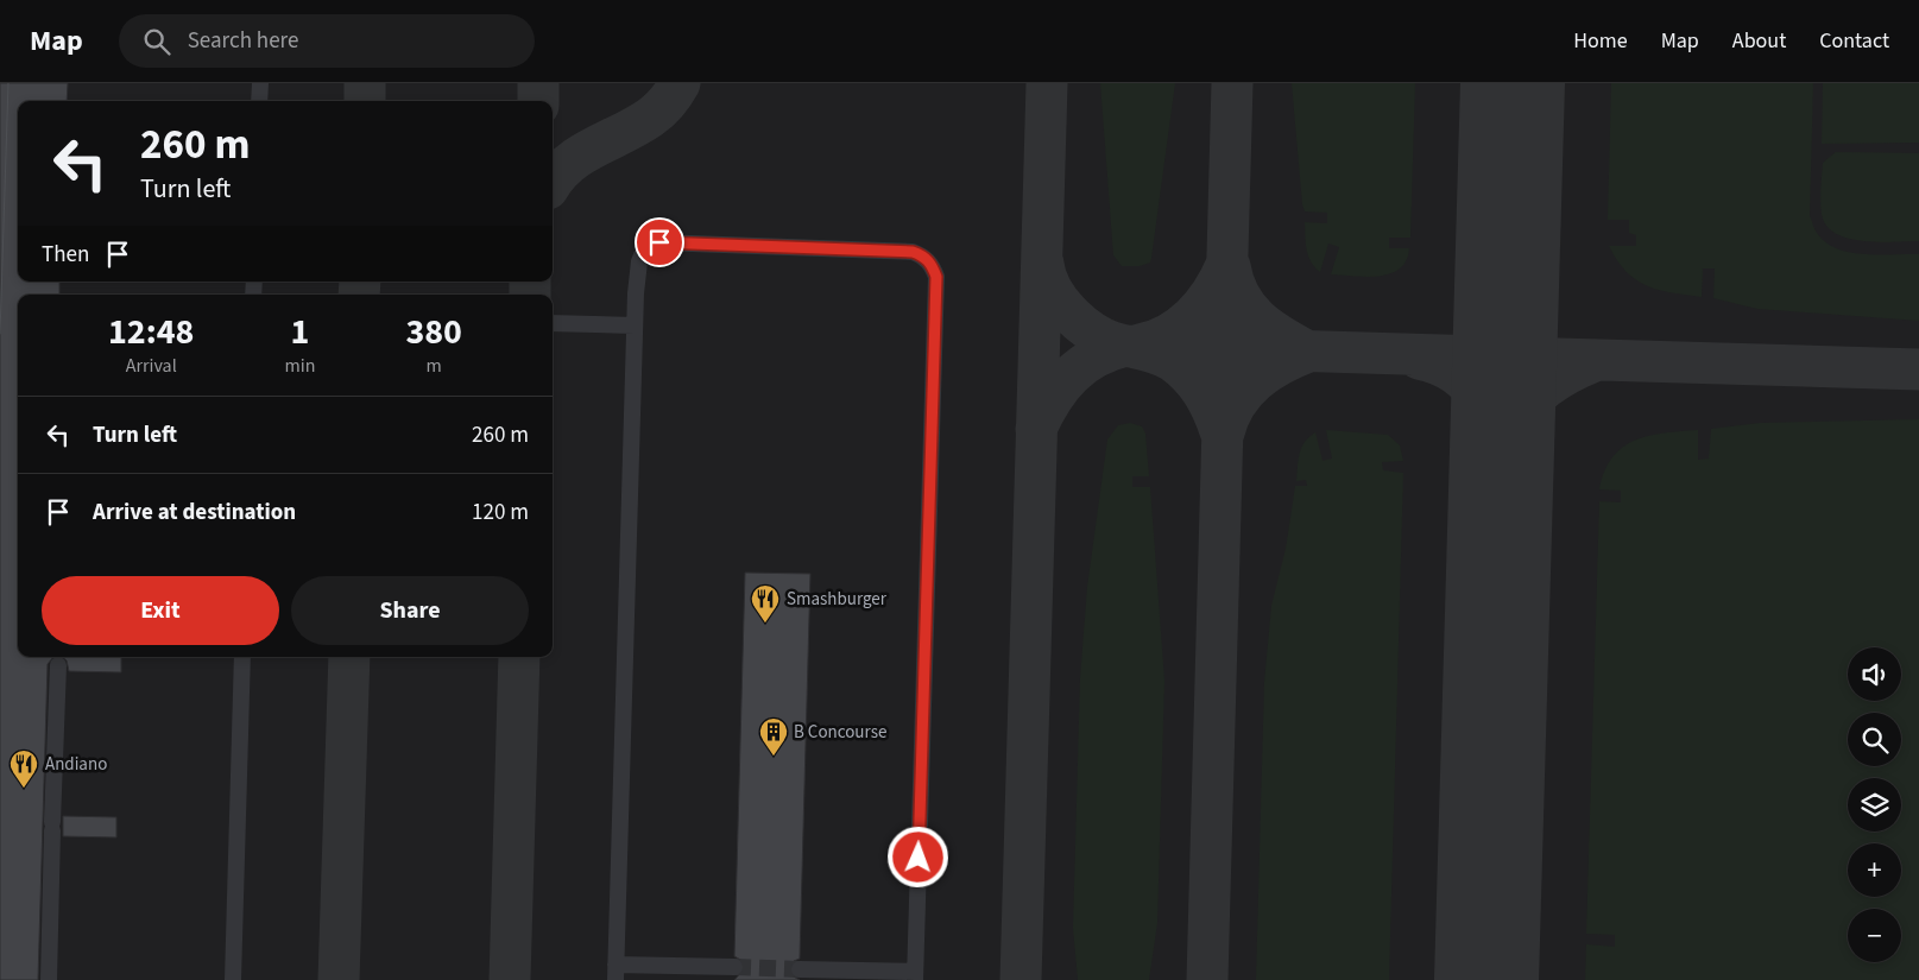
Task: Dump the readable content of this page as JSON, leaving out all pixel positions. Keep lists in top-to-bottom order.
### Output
{
  "places": {
    "restaurant": ["Smashburger", "Andiano"],
    "building": ["B Concourse"]
  },
  "page": {
    "header": "Map",
    "search": "Search here",
    "nav": [
      "Home",
      "Map",
      "About",
      "Contact"
    ],
    "turn": ["260 m", "Turn left"],
    "then": "Then",
    "eta": [
      "12:48",
      "Arrival",
      "1",
      "min",
      "380",
      "m"
    ],
    "list": [
      {
        "name": "Turn left",
        "value": "260 m"
      },
      {
        "name": "Arrive at destination",
        "value": "120 m"
      }
    ],
    "buttons": ["Exit", "Share"],
    "map_buttons": ["+", "−"]
  }
}
